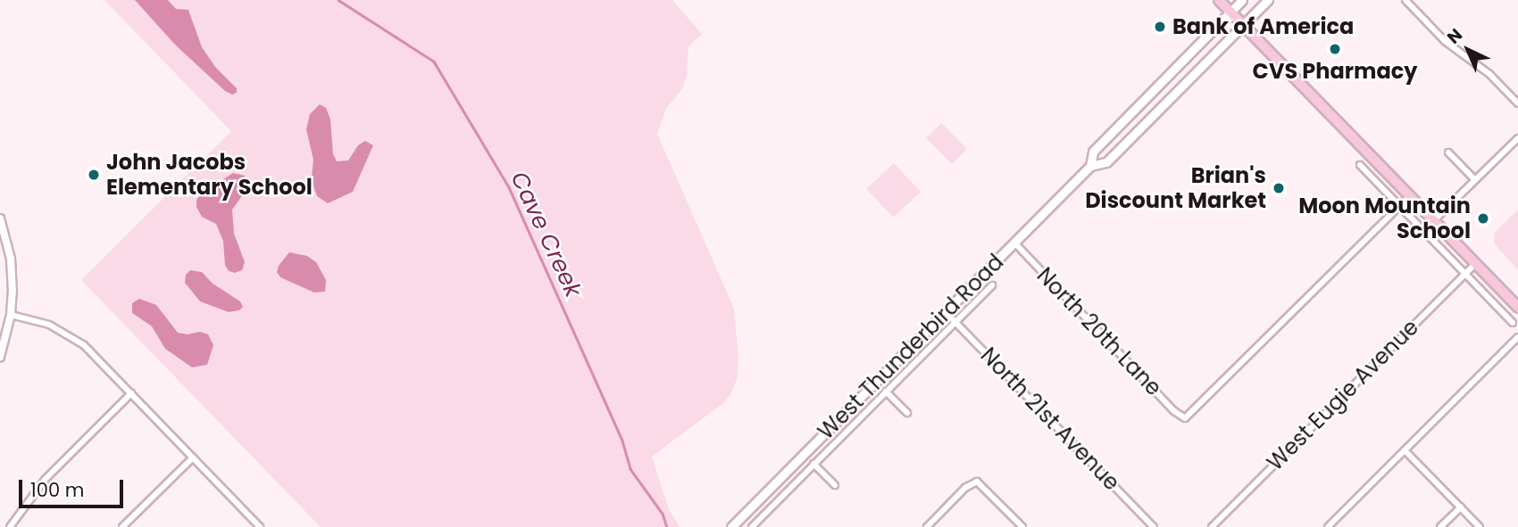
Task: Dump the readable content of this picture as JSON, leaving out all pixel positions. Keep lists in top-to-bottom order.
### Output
{
  "streets": {
    "main road": ["West Thunderbird Road"],
    "street": ["North 20th Lane", "West Eugie Avenue", "North 21st Avenue"]
  },
  "crossings": [
    ["North 20th Lane", "West Thunderbird Road"],
    ["West Thunderbird Road", "North 21st Avenue"]
  ],
  "water": ["Cave Creek"],
  "places": [
    "Bank of America",
    "CVS Pharmacy",
    "John Jacobs Elementary School",
    "Brian's Discount Market",
    "Moon Mountain School"
  ],
  "scale_bar": "100 m",
  "north": "top left"
}
